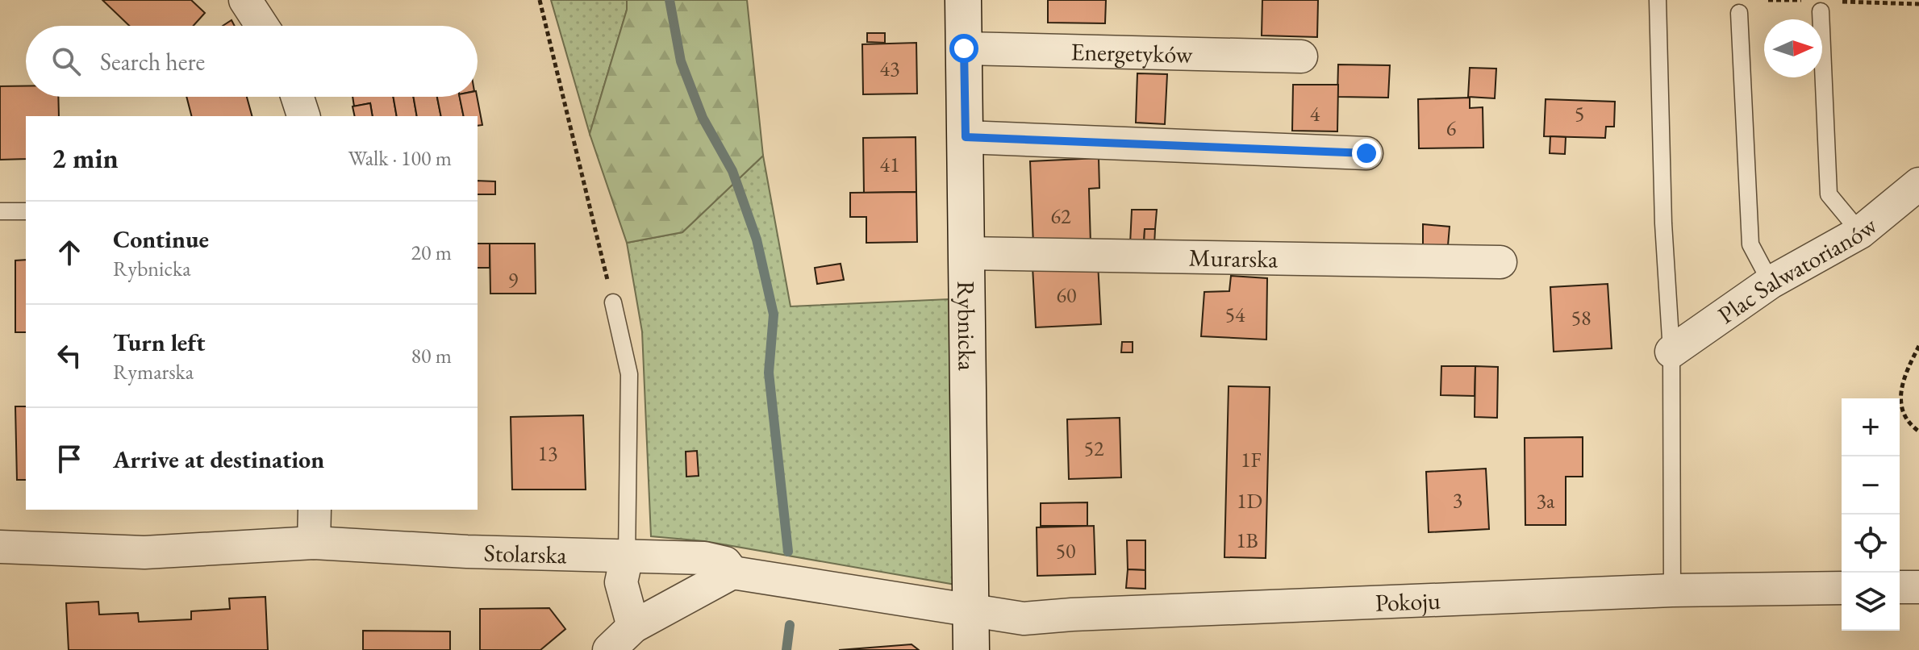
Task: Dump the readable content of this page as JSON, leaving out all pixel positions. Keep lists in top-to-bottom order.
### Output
{
  "streets": {
    "street": [
      "Energetyków",
      "Murarska",
      "Plac Salwatorianów",
      "Rybnicka",
      "Stolarska",
      "Pokoju"
    ]
  },
  "crossings": [
    ["Energetyków", "Rybnicka"],
    ["Murarska", "Rybnicka"],
    ["Rybnicka", "Stolarska"],
    ["Rybnicka", "Pokoju"],
    ["Stolarska", "Pokoju"]
  ],
  "house_numbers": [
    "43",
    "4",
    "5",
    "6",
    "41",
    "62",
    "9",
    "60",
    "54",
    "58",
    "52",
    "13",
    "1F",
    "3",
    "1D",
    "3a",
    "1B",
    "50"
  ],
  "north": "right",
  "page": {
    "search": "Search here",
    "heading": ["2 min", "Walk · 100 m"],
    "list": [
      ["Continue", "Rybnicka", "20 m"],
      ["Turn left", "Rymarska", "80 m"],
      "Arrive at destination"
    ],
    "map_buttons": ["+", "−"]
  }
}
